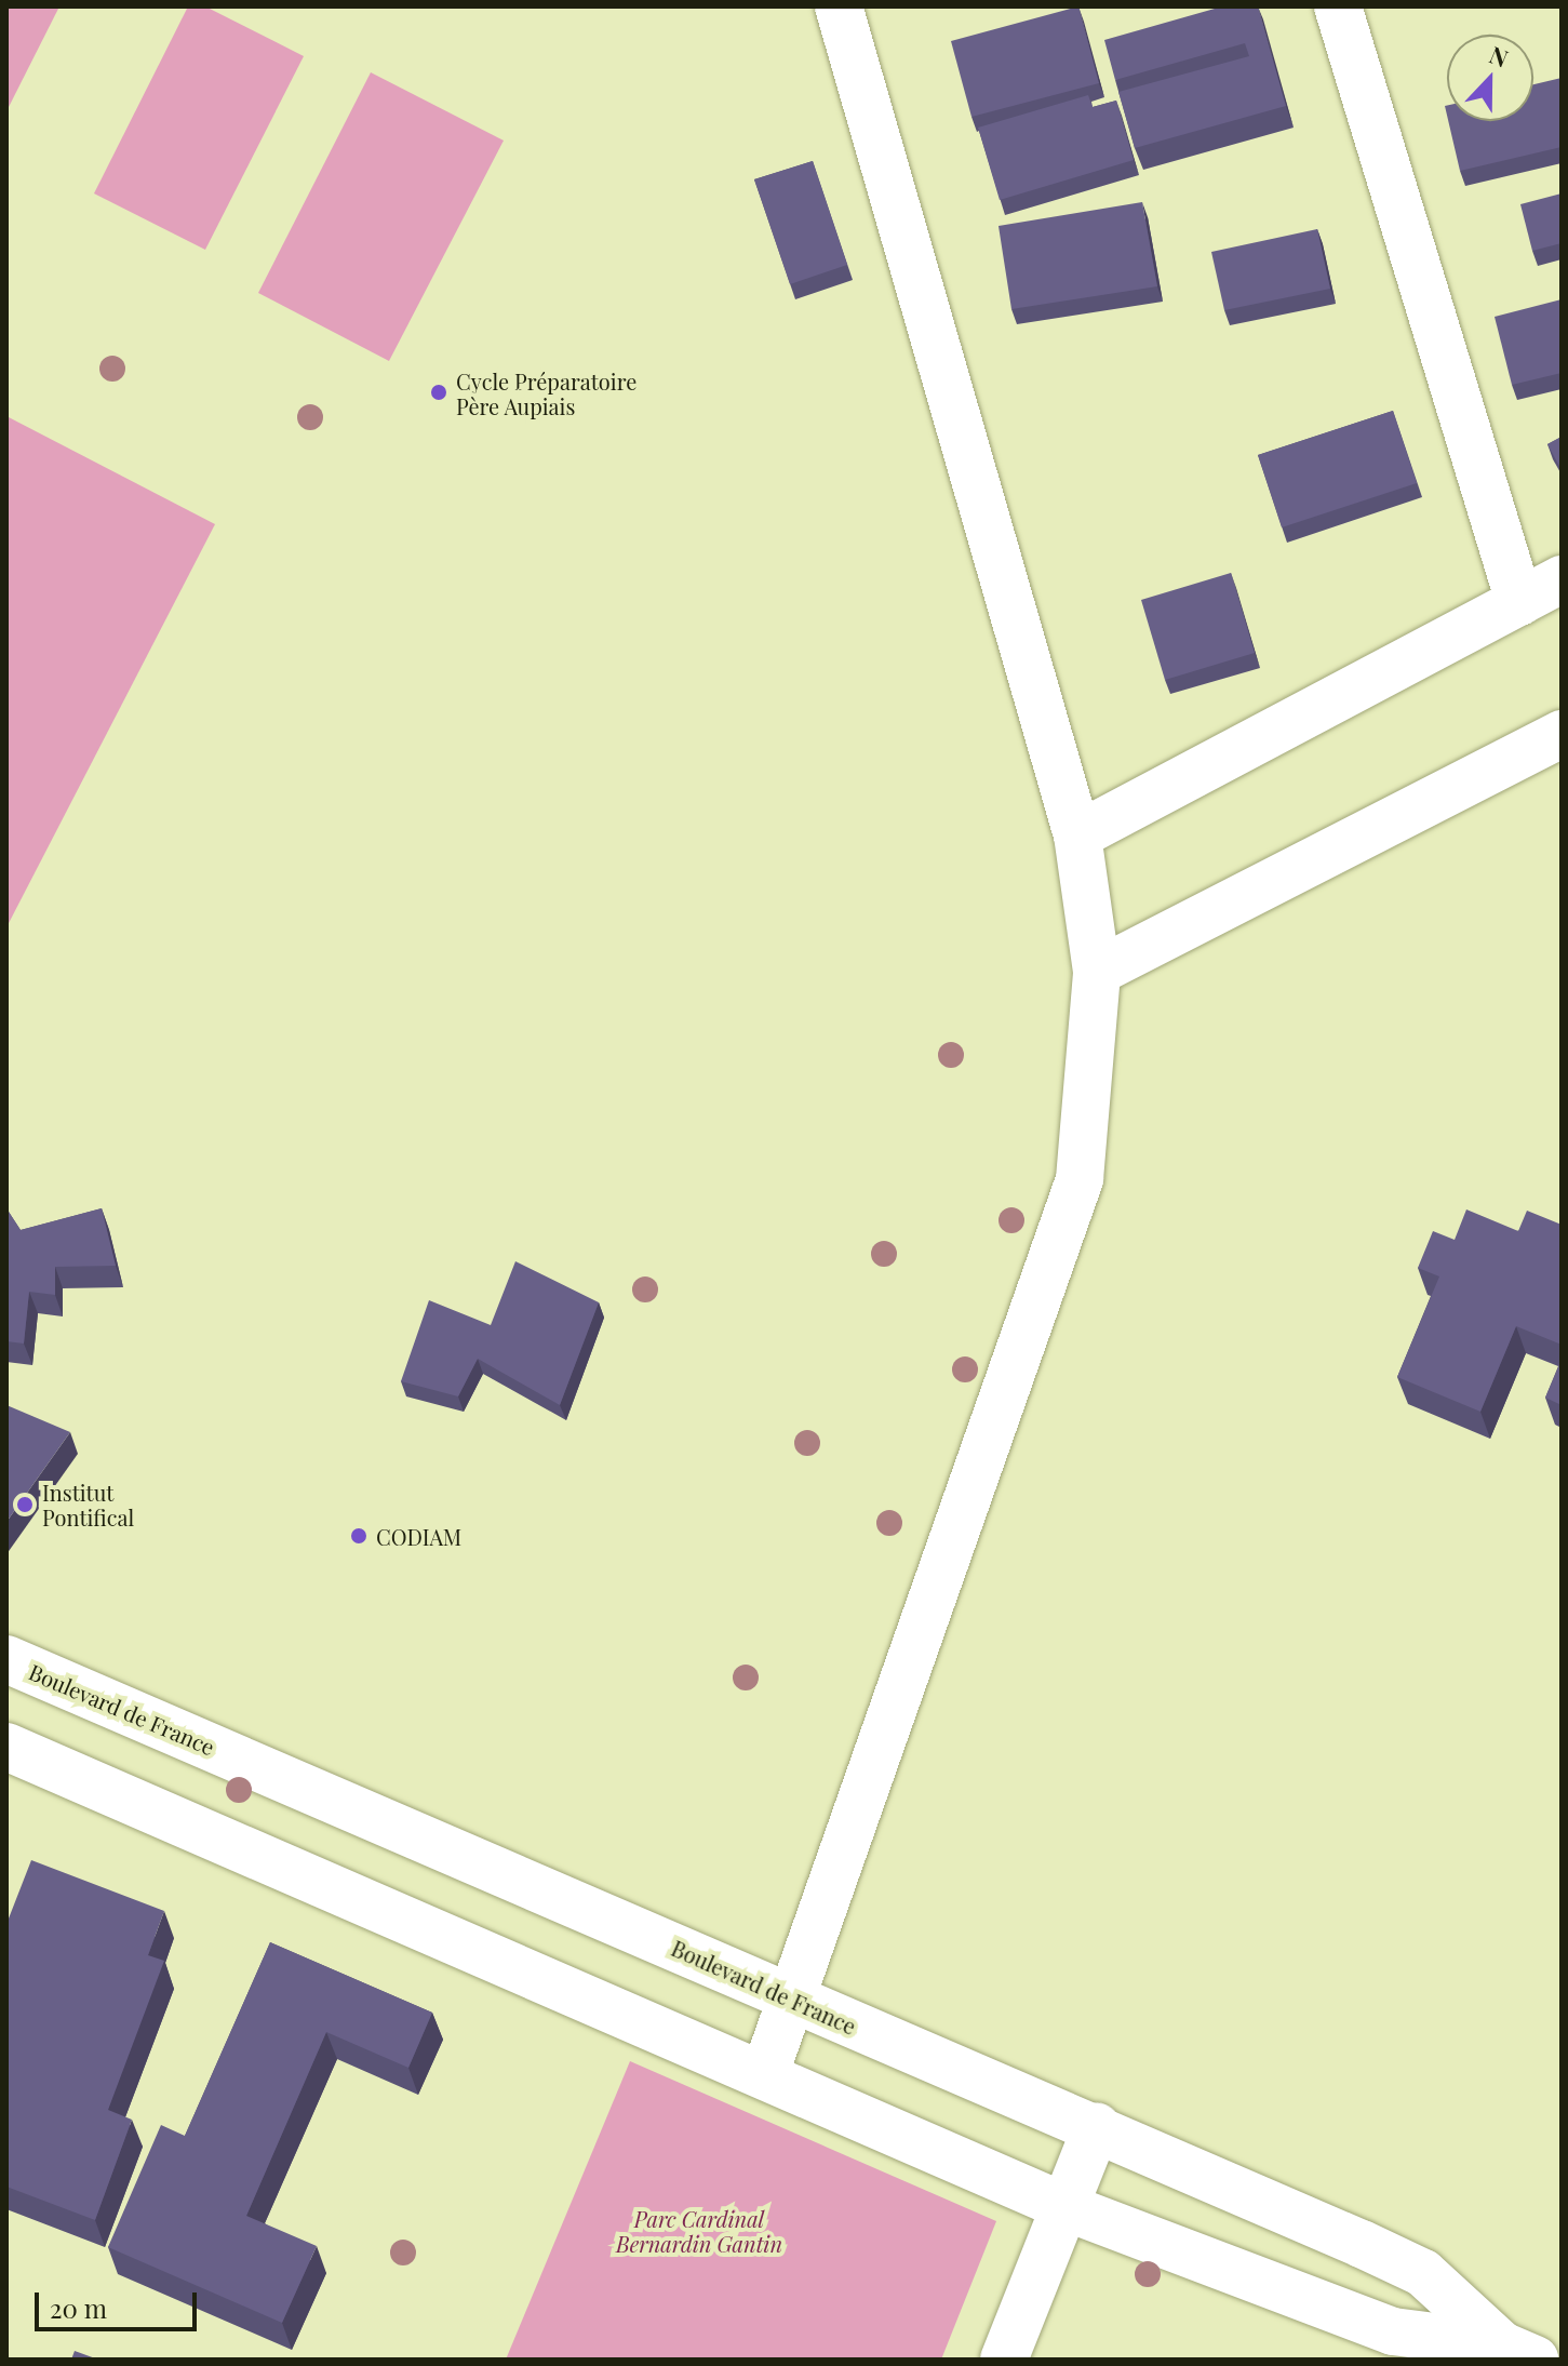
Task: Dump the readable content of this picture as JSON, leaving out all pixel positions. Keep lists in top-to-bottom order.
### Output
{
  "streets": {
    "street": ["Boulevard de France"]
  },
  "parks": ["Parc Cardinal Bernardin Gantin"],
  "places": ["Cycle Préparatoire Père Aupiais", "Institut Pontifical", "CODIAM"],
  "scale_bar": "20 m",
  "north": "top"
}
